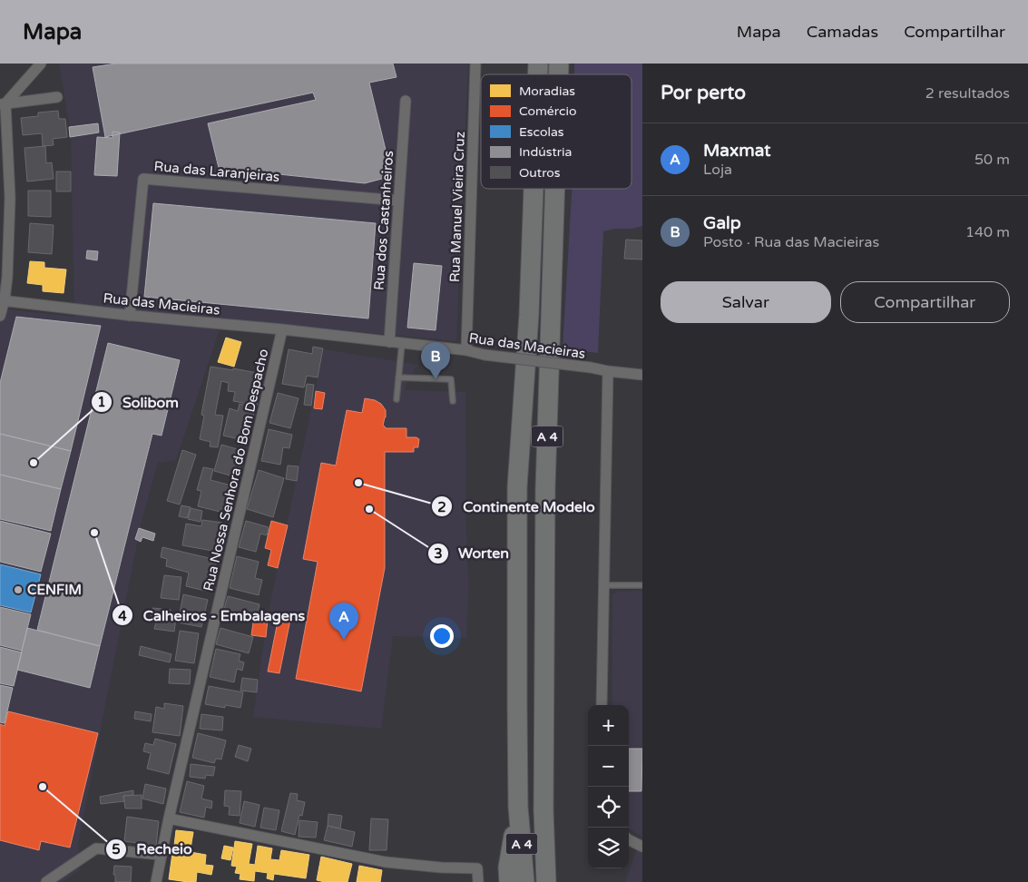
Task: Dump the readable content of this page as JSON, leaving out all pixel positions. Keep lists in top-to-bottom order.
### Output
{
  "streets": {
    "highway": ["A 4"],
    "street": [
      "Rua das Laranjeiras",
      "Rua Manuel Vieira Cruz",
      "Rua dos Castanheiros",
      "Rua das Macieiras",
      "Rua Nossa Senhora do Bom Despacho"
    ]
  },
  "crossings": [
    ["Rua das Laranjeiras", "Rua dos Castanheiros"],
    ["Rua das Laranjeiras", "Rua das Macieiras"],
    ["Rua Manuel Vieira Cruz", "Rua das Macieiras"],
    ["Rua dos Castanheiros", "Rua das Macieiras"],
    ["Rua das Macieiras", "Rua Nossa Senhora do Bom Despacho"]
  ],
  "places": [
    "Solibom",
    "Continente Modelo",
    "Worten",
    "Calheiros - Embalagens",
    "CENFIM",
    "Recheio"
  ],
  "legend": [
    "Moradias",
    "Comércio",
    "Escolas",
    "Indústria",
    "Outros"
  ],
  "page": {
    "header": "Mapa",
    "nav": ["Mapa", "Camadas", "Compartilhar"],
    "heading": ["Por perto", "2 resultados"],
    "list": [
      {
        "mark": "A",
        "name": "Maxmat",
        "note": "Loja",
        "value": "50 m"
      },
      {
        "mark": "B",
        "name": "Galp",
        "note": "Posto · Rua das Macieiras",
        "value": "140 m"
      }
    ],
    "buttons": ["Salvar", "Compartilhar"],
    "pins": ["B", "A"],
    "map_buttons": ["+", "−"]
  }
}
